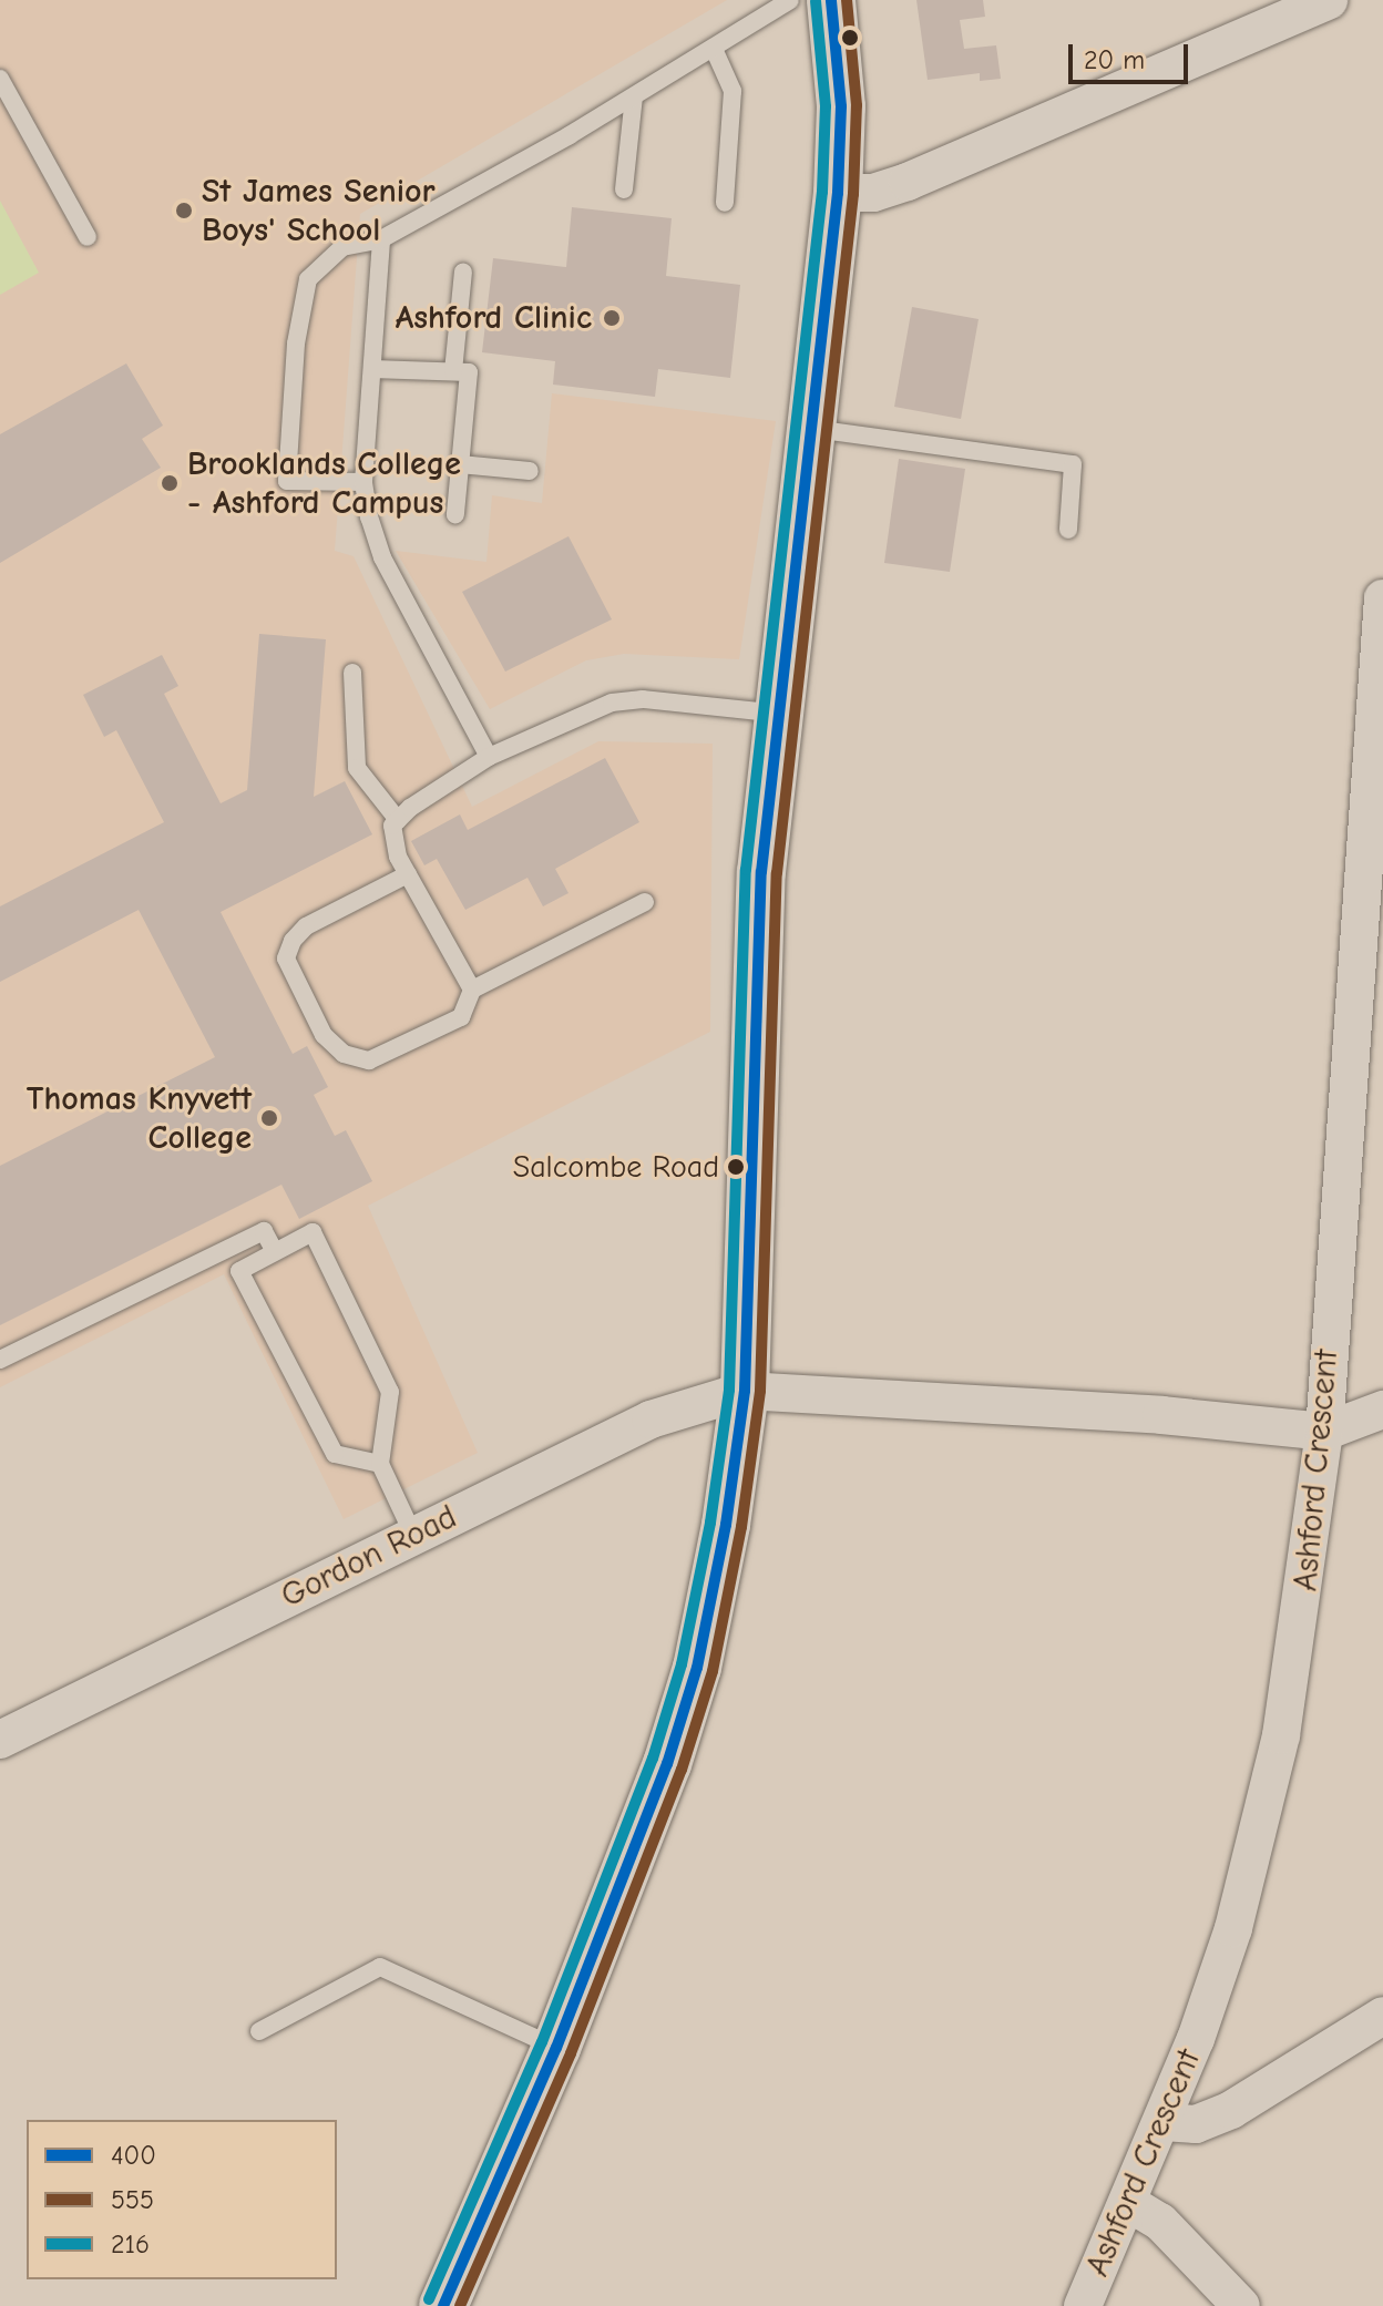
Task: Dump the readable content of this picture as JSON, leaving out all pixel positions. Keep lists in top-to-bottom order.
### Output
{
  "streets": {
    "street": ["Ashford Crescent", "Gordon Road"]
  },
  "places": [
    "St James Senior Boys' School",
    "Ashford Clinic",
    "Brooklands College - Ashford Campus",
    "Thomas Knyvett College",
    "Salcombe Road"
  ],
  "lines": ["transit line 400", "transit line 555", "transit line 216"],
  "legend": ["400", "555", "216"],
  "scale_bar": "20 m"
}
